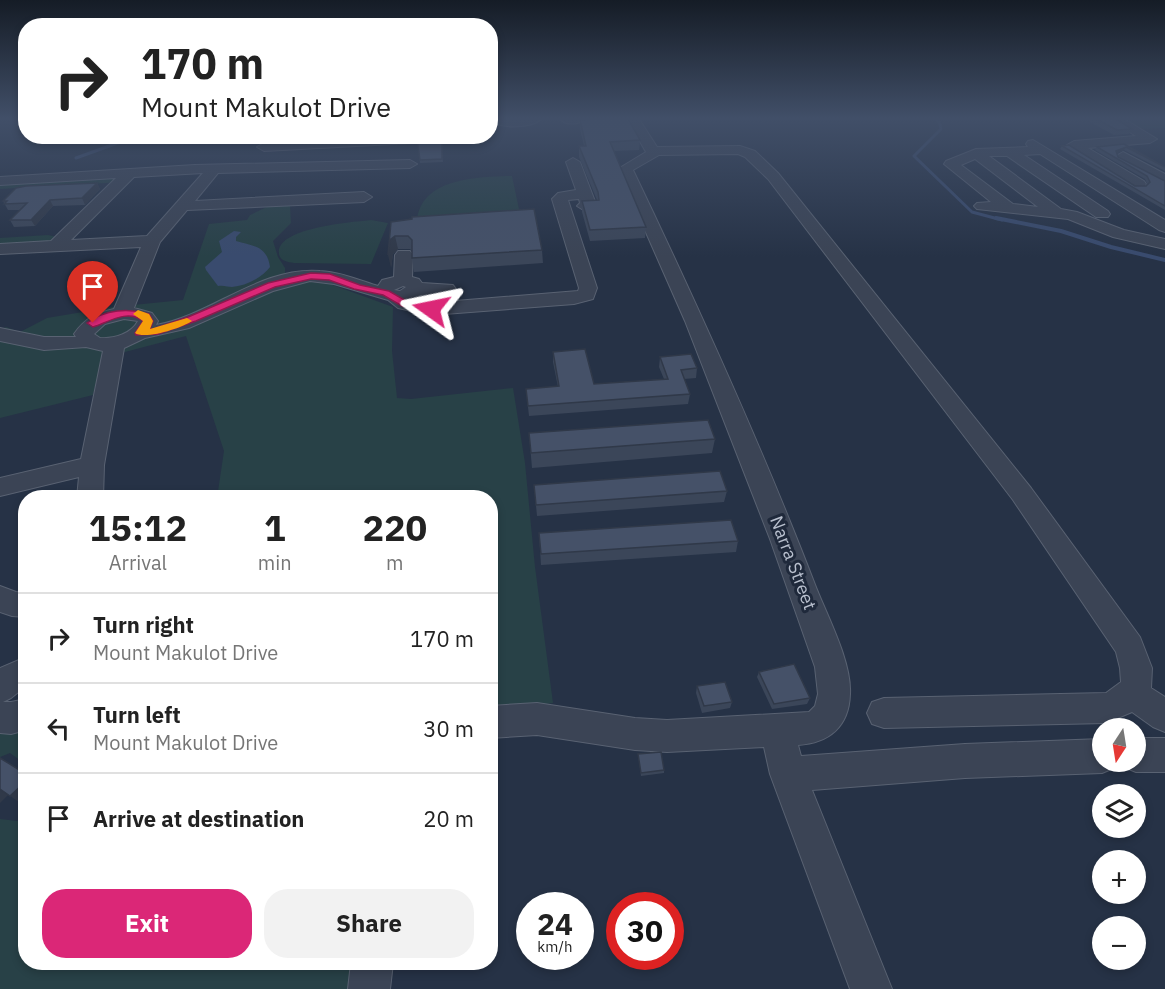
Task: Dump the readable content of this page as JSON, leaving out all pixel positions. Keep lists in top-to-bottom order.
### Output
{
  "streets": {
    "street": ["Narra Street"]
  },
  "north": "bottom",
  "page": {
    "turn": ["170 m", "Mount Makulot Drive"],
    "eta": [
      "15:12",
      "Arrival",
      "1",
      "min",
      "220",
      "m"
    ],
    "list": [
      {
        "name": "Turn right",
        "note": "Mount Makulot Drive",
        "value": "170 m"
      },
      {
        "name": "Turn left",
        "note": "Mount Makulot Drive",
        "value": "30 m"
      },
      {
        "name": "Arrive at destination",
        "value": "20 m"
      }
    ],
    "map_buttons": ["+", "−"],
    "buttons": ["Exit", "Share"],
    "speed": "24 km/h",
    "limit": "30"
  }
}
